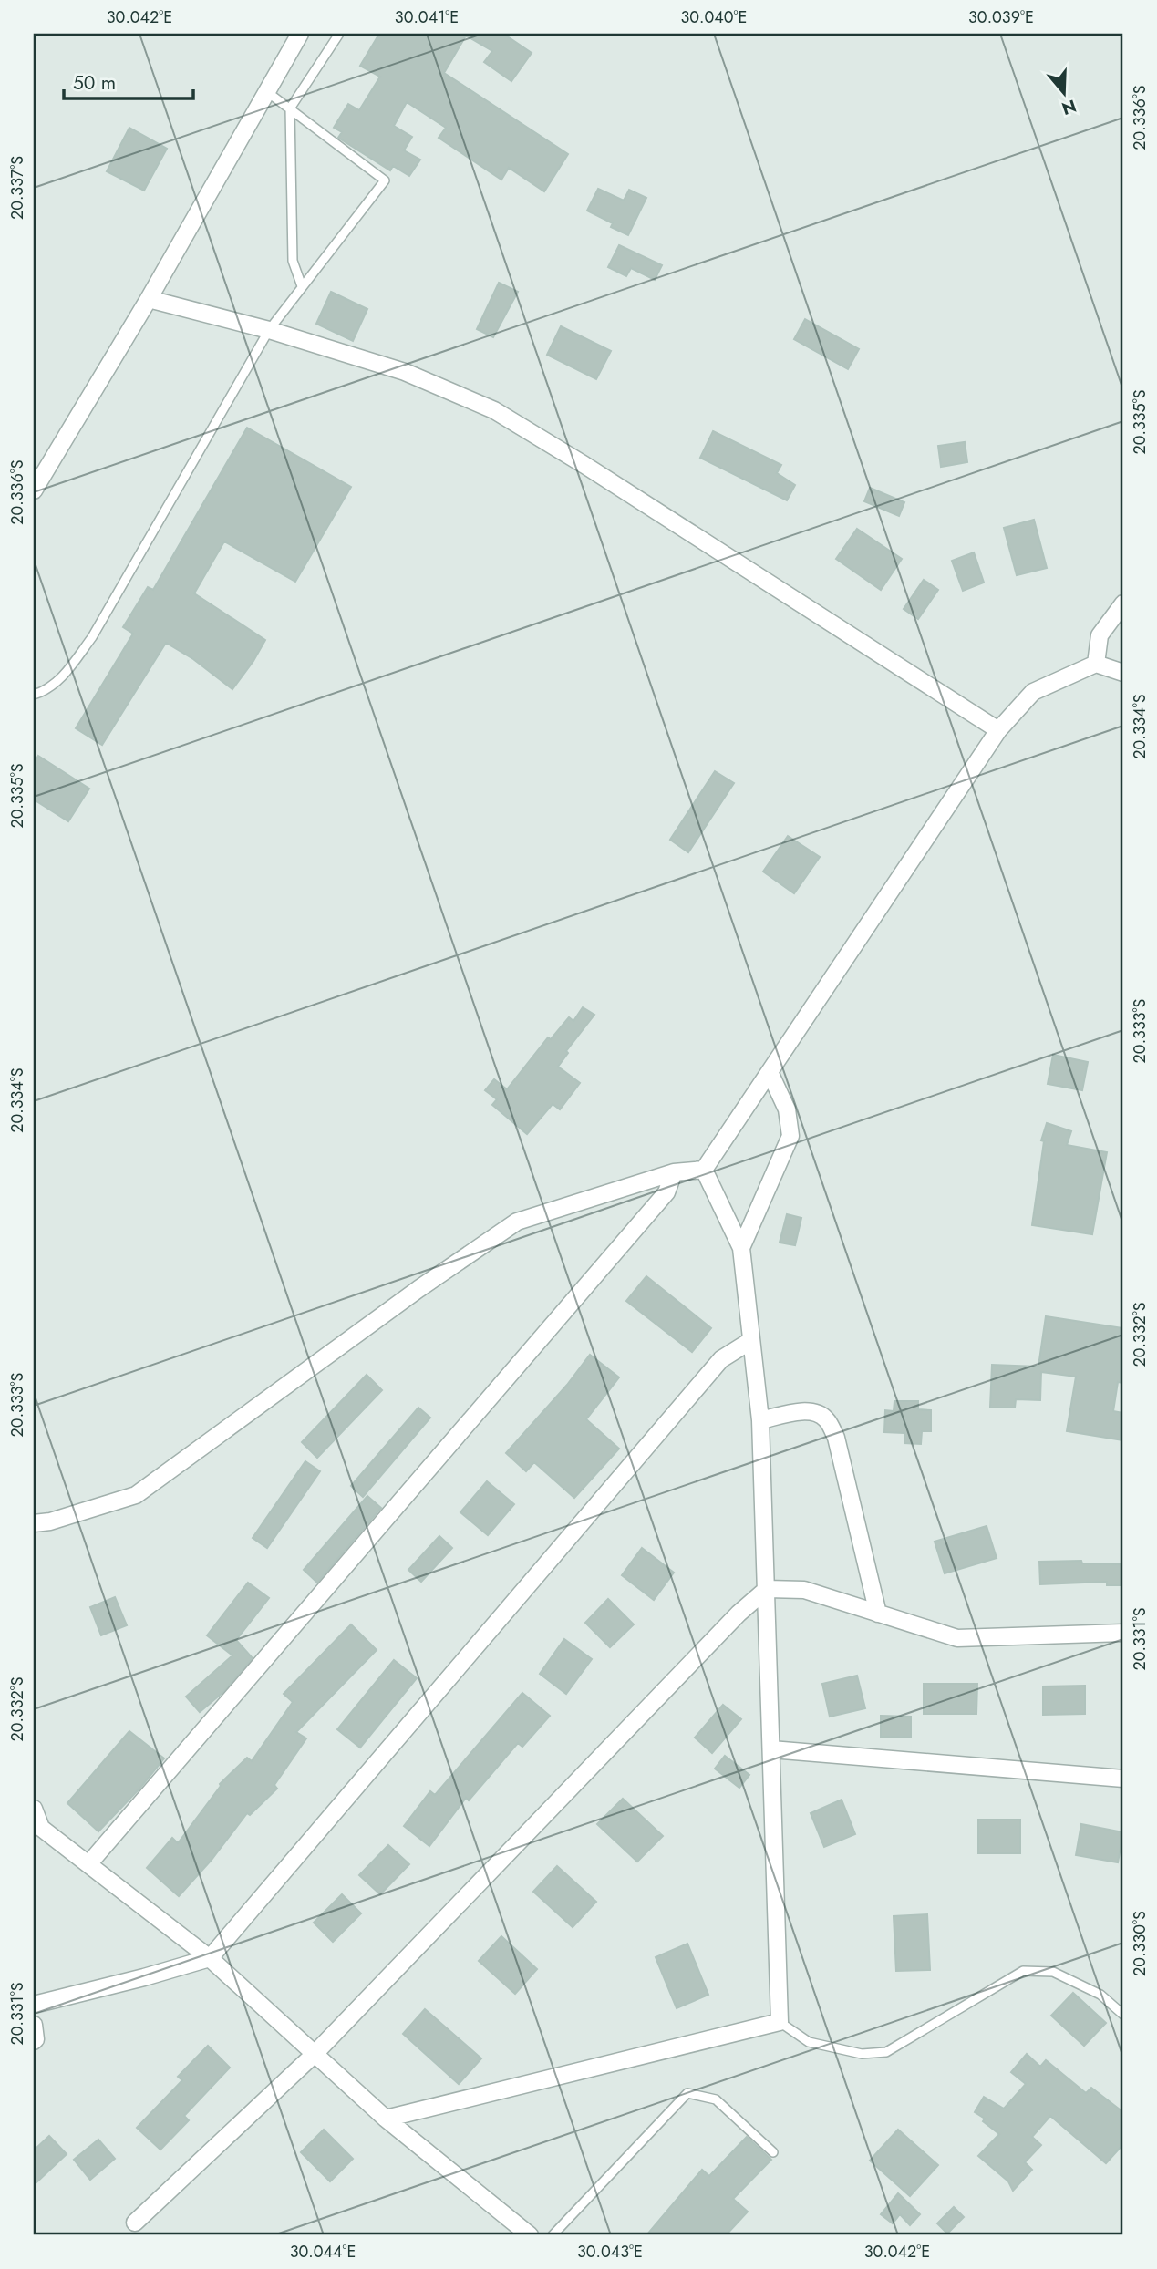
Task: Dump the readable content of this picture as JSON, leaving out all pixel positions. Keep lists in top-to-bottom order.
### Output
{
  "scale_bar": "50 m",
  "north": "bottom",
  "coordinates": [
    "30.042°E",
    "30.041°E",
    "30.040°E",
    "30.039°E",
    "20.336°S",
    "20.337°S",
    "20.335°S",
    "20.334°S",
    "20.333°S",
    "20.332°S",
    "20.331°S",
    "20.330°S",
    "30.044°E",
    "30.043°E"
  ]
}
